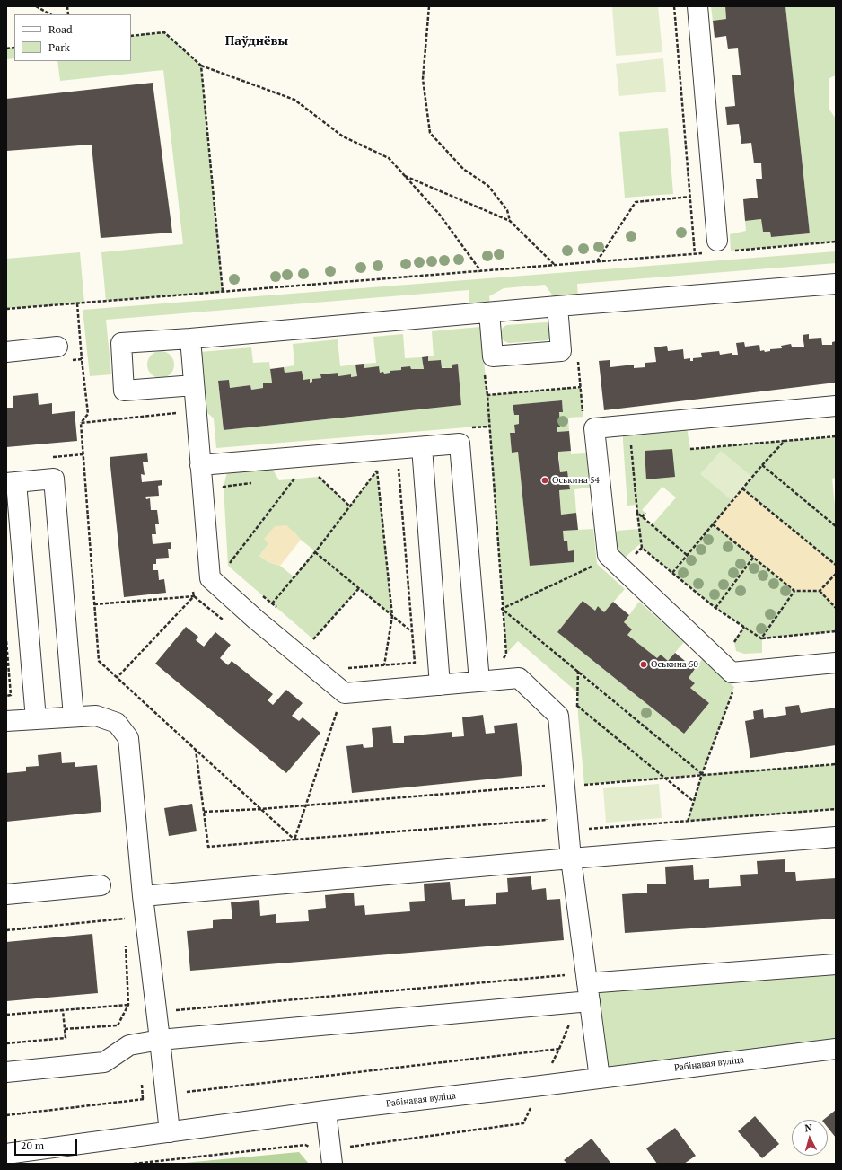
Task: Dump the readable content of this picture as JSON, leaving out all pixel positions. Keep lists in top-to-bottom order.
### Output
{
  "streets": {
    "street": ["Рабінавая вуліца"]
  },
  "districts": ["Паўднёвы"],
  "places": ["Оськина 54", "Оськина 50"],
  "legend": ["Road", "Park"],
  "scale_bar": "20 m",
  "north": "top"
}
